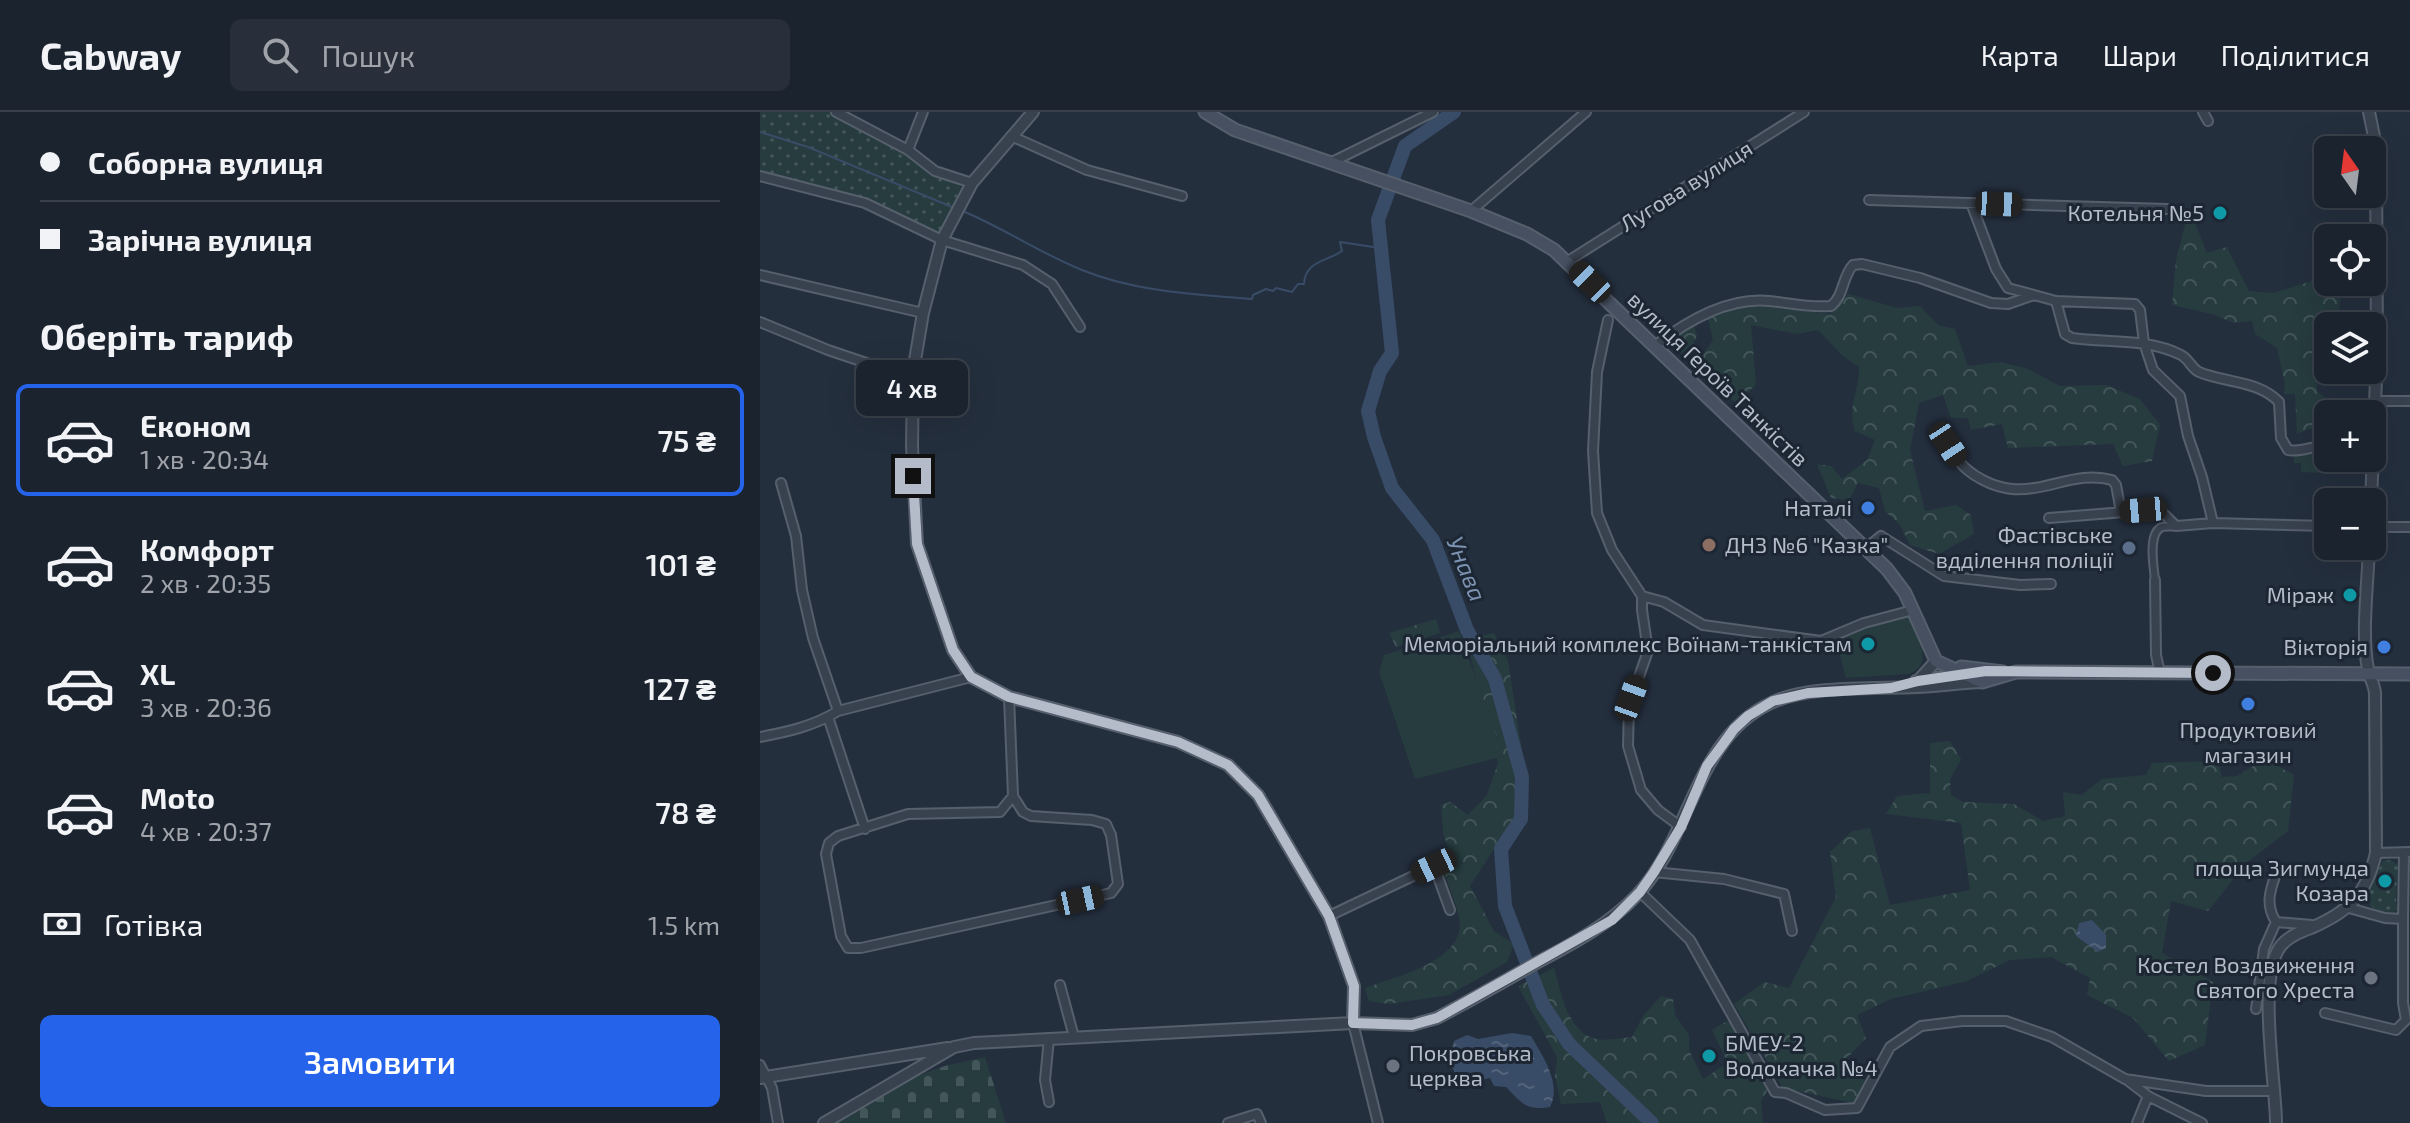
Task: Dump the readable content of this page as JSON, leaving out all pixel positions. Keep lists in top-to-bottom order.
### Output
{
  "streets": {
    "main road": ["вулиця Героїв Танкістів"],
    "street": ["Лугова вулиця"]
  },
  "crossings": [
    ["Лугова вулиця", "вулиця Героїв Танкістів"]
  ],
  "water": ["Унава"],
  "places": [
    "Котельня №5",
    "Наталі",
    "ДНЗ №6 \"Казка\"",
    "Фастівське вдділення поліції",
    "Міраж",
    "Меморіальний комплекс Воїнам-танкістам",
    "Вікторія",
    "Продуктовий магазин",
    "площа Зигмунда Козара",
    "Костел Воздвиження Святого Хреста",
    "БМЕУ-2 Водокачка №4",
    "Покровська церква"
  ],
  "north": "top",
  "page": {
    "header": "Cabway",
    "search": "Пошук",
    "nav": ["Карта", "Шари", "Поділитися"],
    "banner": ["Соборна вулиця", "Зарічна вулиця"],
    "map_buttons": ["+", "−"],
    "heading": "Оберіть тариф",
    "bubble": "4 хв",
    "list": [
      {
        "name": "Економ",
        "note": "1 хв · 20:34",
        "value": "75 ₴"
      },
      {
        "name": "Комфорт",
        "note": "2 хв · 20:35",
        "value": "101 ₴"
      },
      {
        "name": "XL",
        "note": "3 хв · 20:36",
        "value": "127 ₴"
      },
      {
        "name": "Moto",
        "note": "4 хв · 20:37",
        "value": "78 ₴"
      }
    ],
    "pay": ["Готівка", "1.5 km"],
    "buttons": "Замовити"
  }
}
